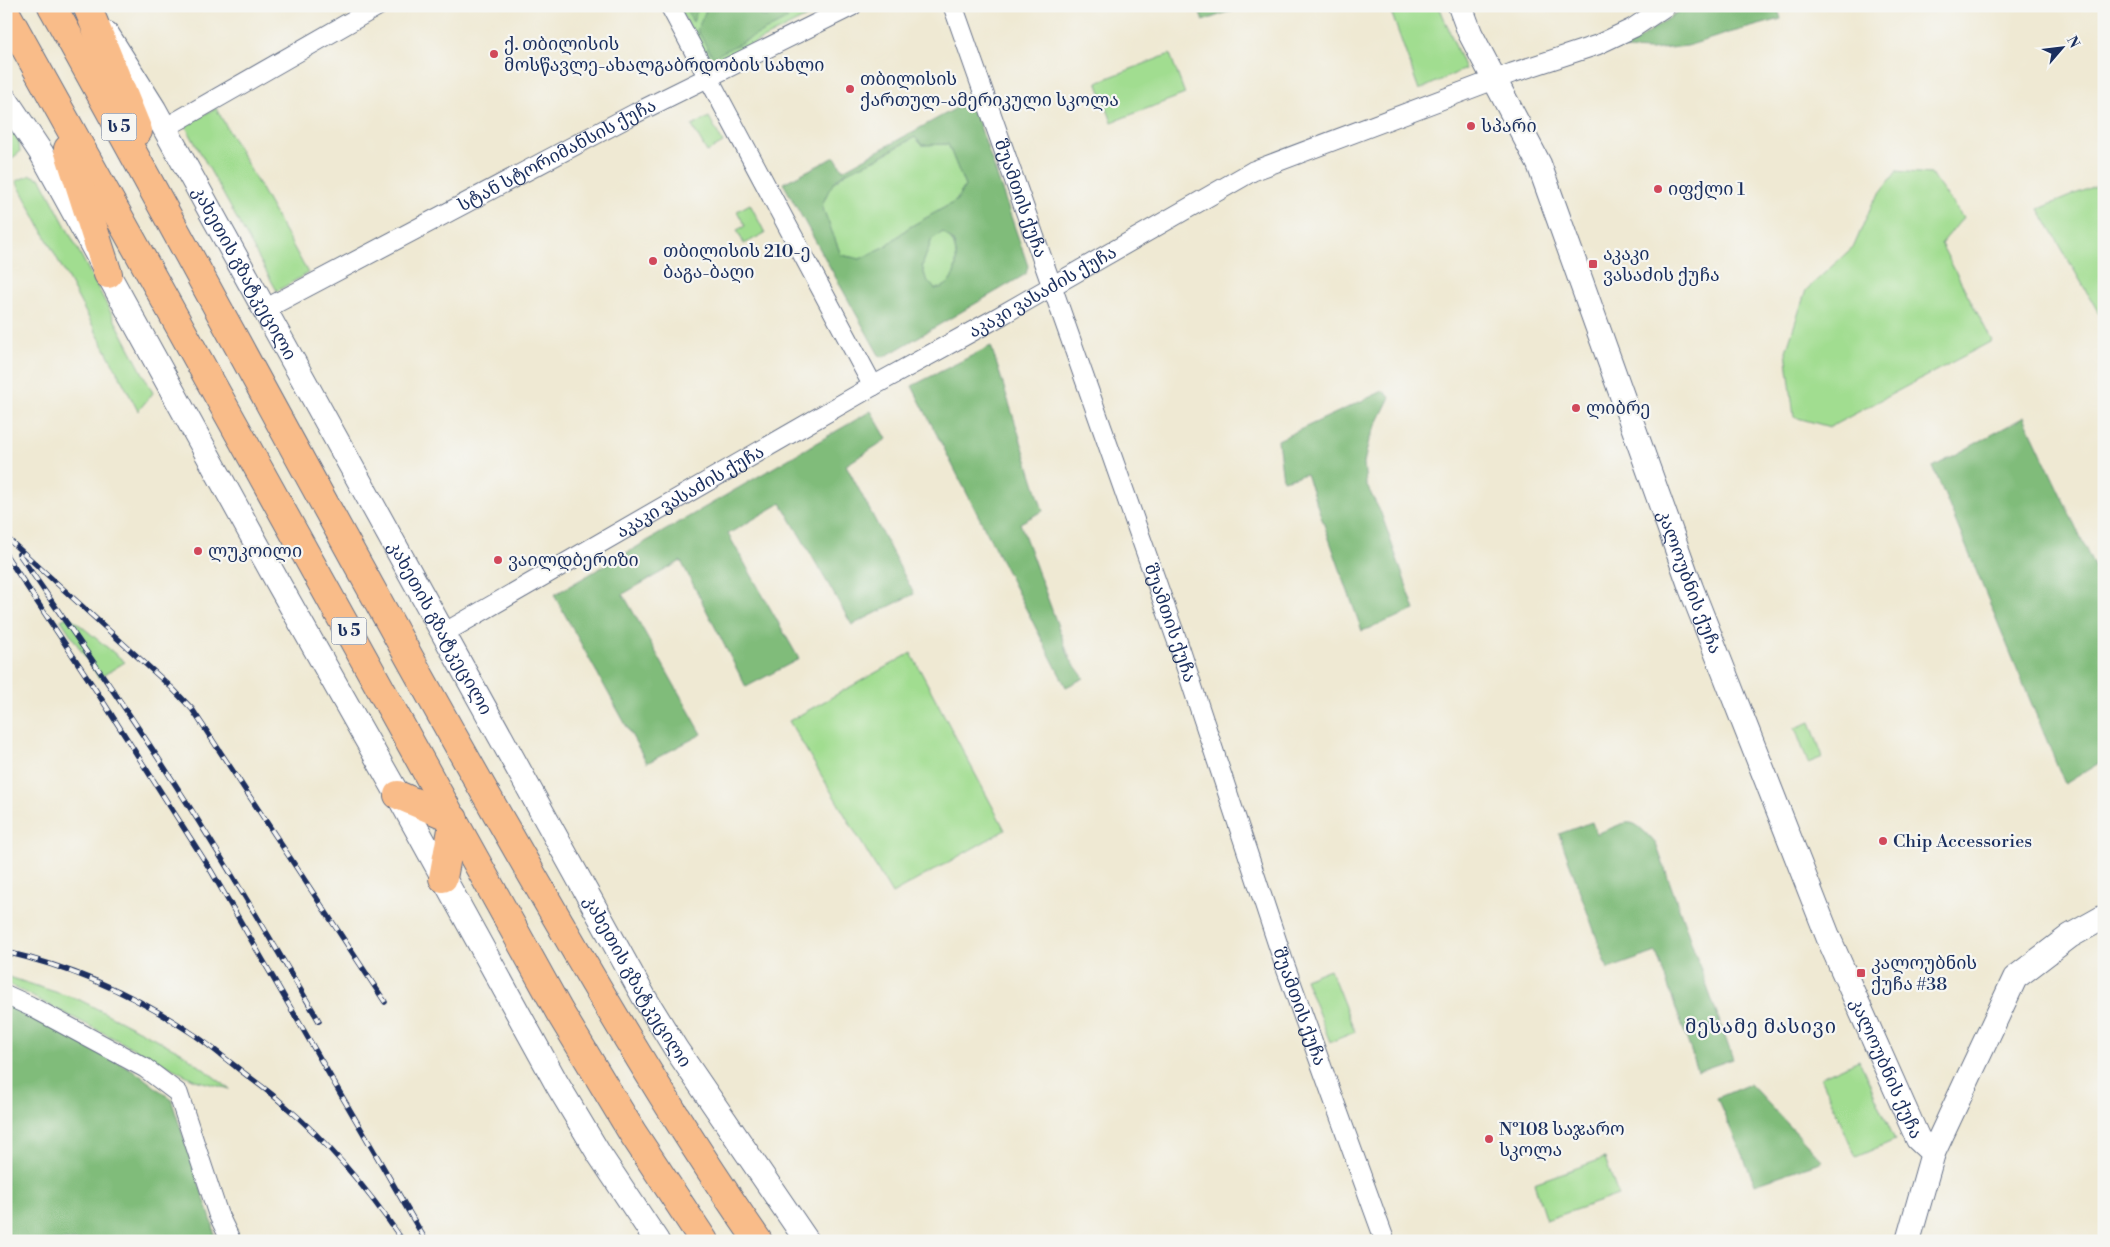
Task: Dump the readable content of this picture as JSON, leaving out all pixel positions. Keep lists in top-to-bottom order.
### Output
{
  "streets": {
    "highway": ["ს 5"],
    "street": [
      "სტან სტორიმანსის ქუჩა",
      "შუამთის ქუჩა",
      "კახეთის გზატკეცილი",
      "აკაკი ვასაძის ქუჩა",
      "კალოუბნის ქუჩა"
    ]
  },
  "crossings": [
    ["სტან სტორიმანსის ქუჩა", "კახეთის გზატკეცილი"],
    ["შუამთის ქუჩა", "აკაკი ვასაძის ქუჩა"],
    ["კახეთის გზატკეცილი", "აკაკი ვასაძის ქუჩა"],
    ["აკაკი ვასაძის ქუჩა", "კალოუბნის ქუჩა"]
  ],
  "districts": ["მესამე მასივი"],
  "places": {
    "other": [
      "ქ. თბილისის მოსწავლე-ახალგაბრდობის სახლი",
      "თბილისის ქართულ-ამერიკული სკოლა",
      "სპარი",
      "იფქლი 1",
      "თბილისის 210-ე ბაგა-ბაღი",
      "ლიბრე",
      "ლუკოილი",
      "ვაილდბერიზი",
      "Chip Accessories",
      "№108 საჯარო სკოლა"
    ],
    "transit": ["აკაკი ვასაძის ქუჩა", "კალოუბნის ქუჩა #38"]
  },
  "north": "top right"
}
